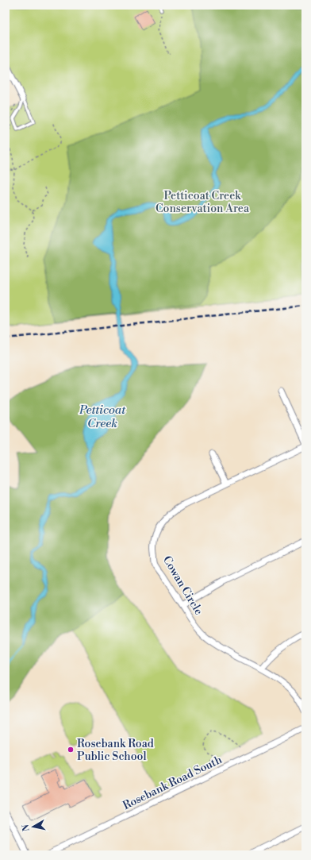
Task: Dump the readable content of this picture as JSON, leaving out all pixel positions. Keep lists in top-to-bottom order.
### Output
{
  "streets": {
    "street": ["Cowan Circle", "Rosebank Road South"]
  },
  "water": ["Petticoat Creek"],
  "parks": ["Petticoat Creek Conservation Area"],
  "places": ["Rosebank Road Public School"],
  "north": "left"
}
